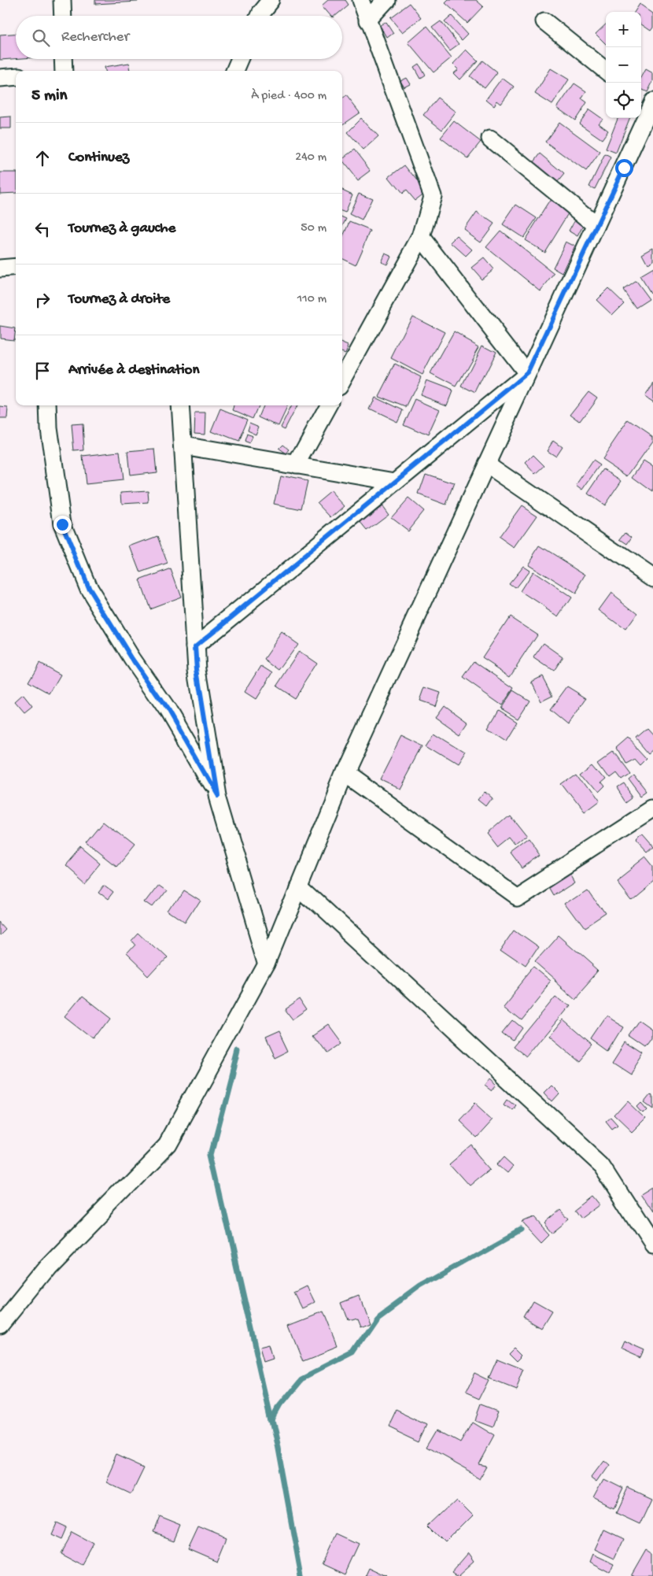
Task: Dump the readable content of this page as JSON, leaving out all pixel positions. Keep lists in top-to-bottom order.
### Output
{
  "page": {
    "map_buttons": ["+", "−"],
    "search": "Rechercher",
    "heading": ["5 min", "À pied · 400 m"],
    "list": [
      ["Continuez", "240 m"],
      ["Tournez à gauche", "50 m"],
      ["Tournez à droite", "110 m"],
      "Arrivée à destination"
    ]
  }
}
